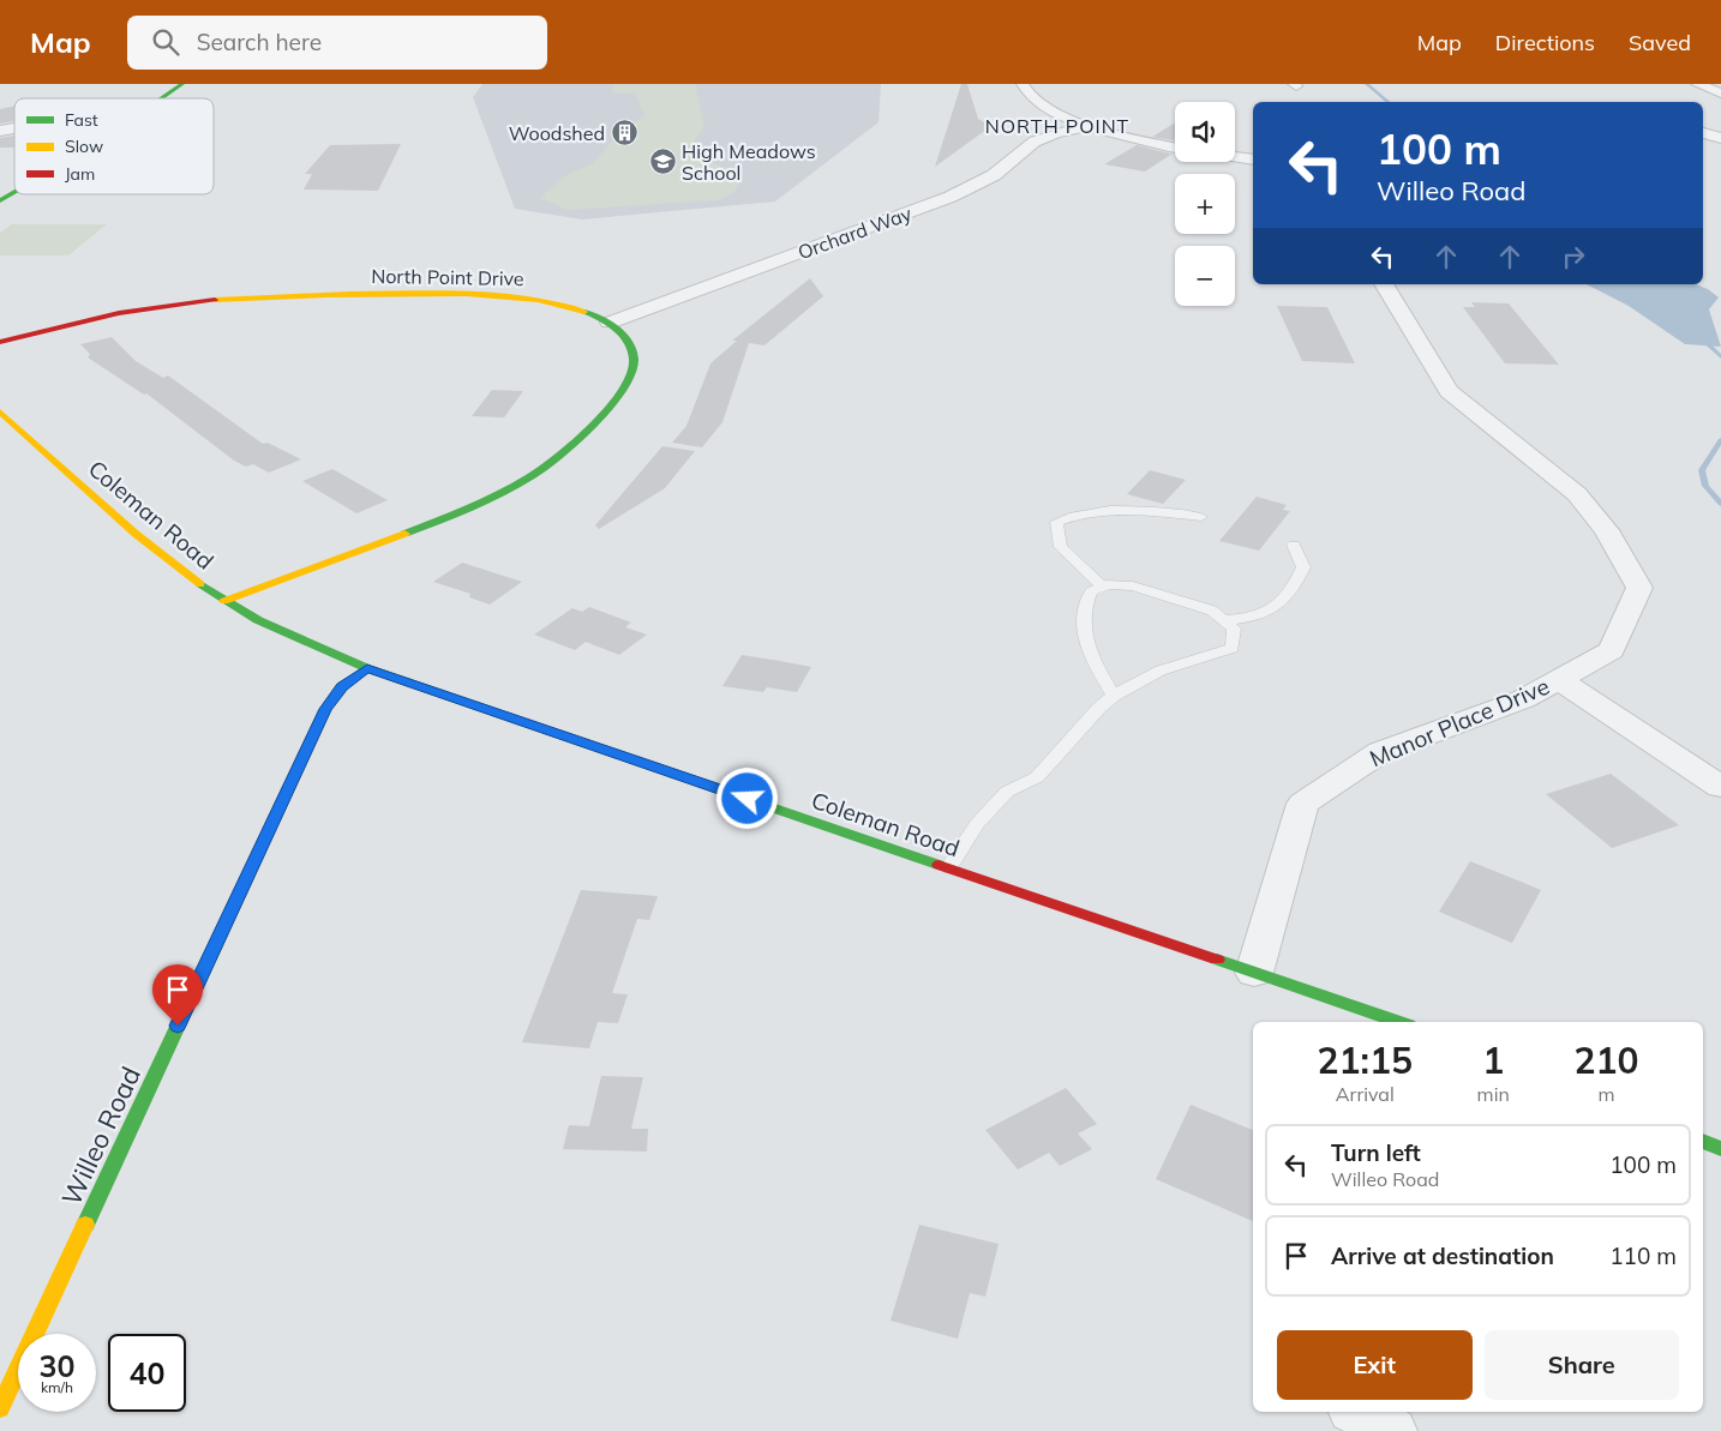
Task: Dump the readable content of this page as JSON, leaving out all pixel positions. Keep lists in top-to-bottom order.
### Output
{
  "streets": {
    "street": [
      "Orchard Way",
      "North Point Drive",
      "Coleman Road",
      "Manor Place Drive",
      "Willeo Road"
    ]
  },
  "crossings": [
    ["Orchard Way", "North Point Drive"],
    ["North Point Drive", "Coleman Road"],
    ["Coleman Road", "Manor Place Drive"],
    ["Coleman Road", "Willeo Road"]
  ],
  "districts": ["NORTH POINT"],
  "places": {
    "building": ["Woodshed"],
    "school or university": ["High Meadows School"]
  },
  "legend": ["Fast", "Slow", "Jam"],
  "page": {
    "header": "Map",
    "search": "Search here",
    "nav": ["Map", "Directions", "Saved"],
    "map_buttons": ["+", "−"],
    "turn": ["100 m", "Willeo Road"],
    "eta": [
      "21:15",
      "Arrival",
      "1",
      "min",
      "210",
      "m"
    ],
    "list": [
      {
        "name": "Turn left",
        "note": "Willeo Road",
        "value": "100 m"
      },
      {
        "name": "Arrive at destination",
        "value": "110 m"
      }
    ],
    "buttons": ["Exit", "Share"],
    "speed": "30 km/h",
    "limit": "40"
  }
}
